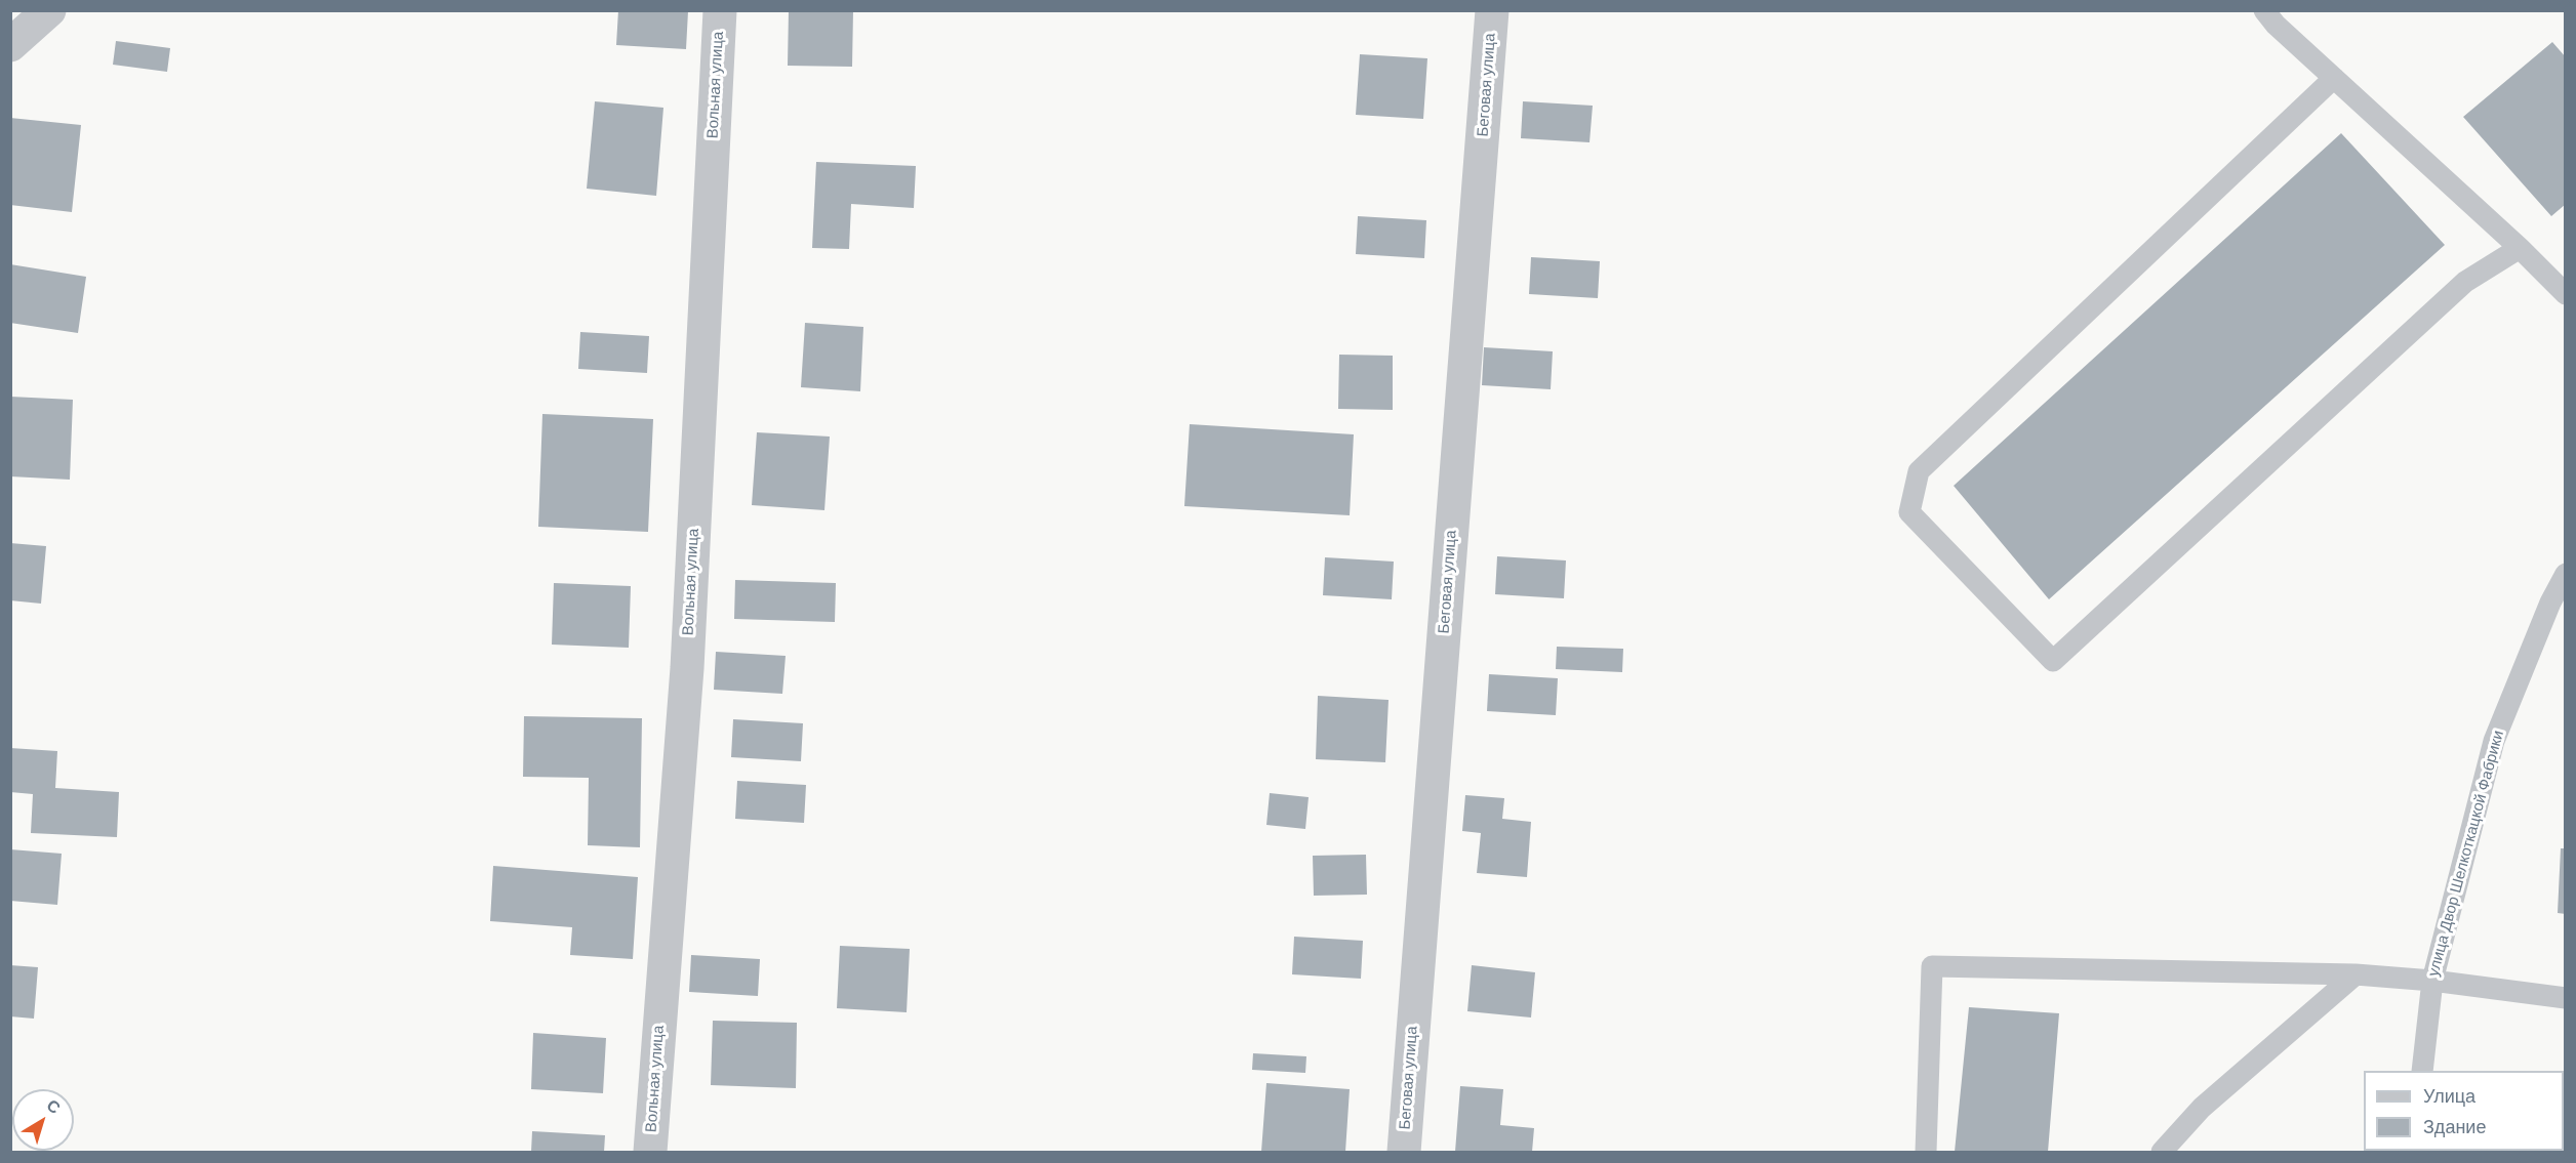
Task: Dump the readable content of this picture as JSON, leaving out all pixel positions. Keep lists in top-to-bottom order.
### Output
{
  "streets": {
    "street": ["Вольная улица", "Беговая улица"],
    "lane": ["улица Двор Шелкоткацкой Фабрики"]
  },
  "legend": ["Улица", "Здание"],
  "north": "top right"
}
